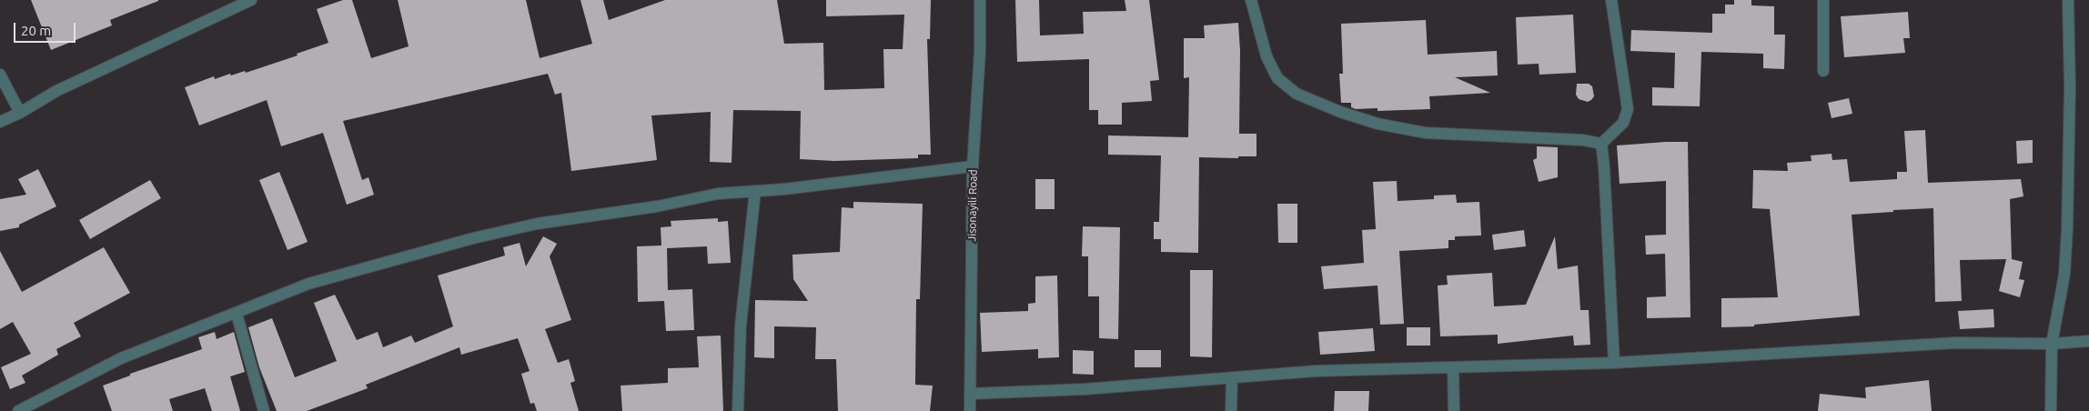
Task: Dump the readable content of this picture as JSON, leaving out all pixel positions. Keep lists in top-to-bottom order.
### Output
{
  "streets": {
    "street": ["Jisonayili Road"]
  },
  "scale_bar": "20 m"
}
